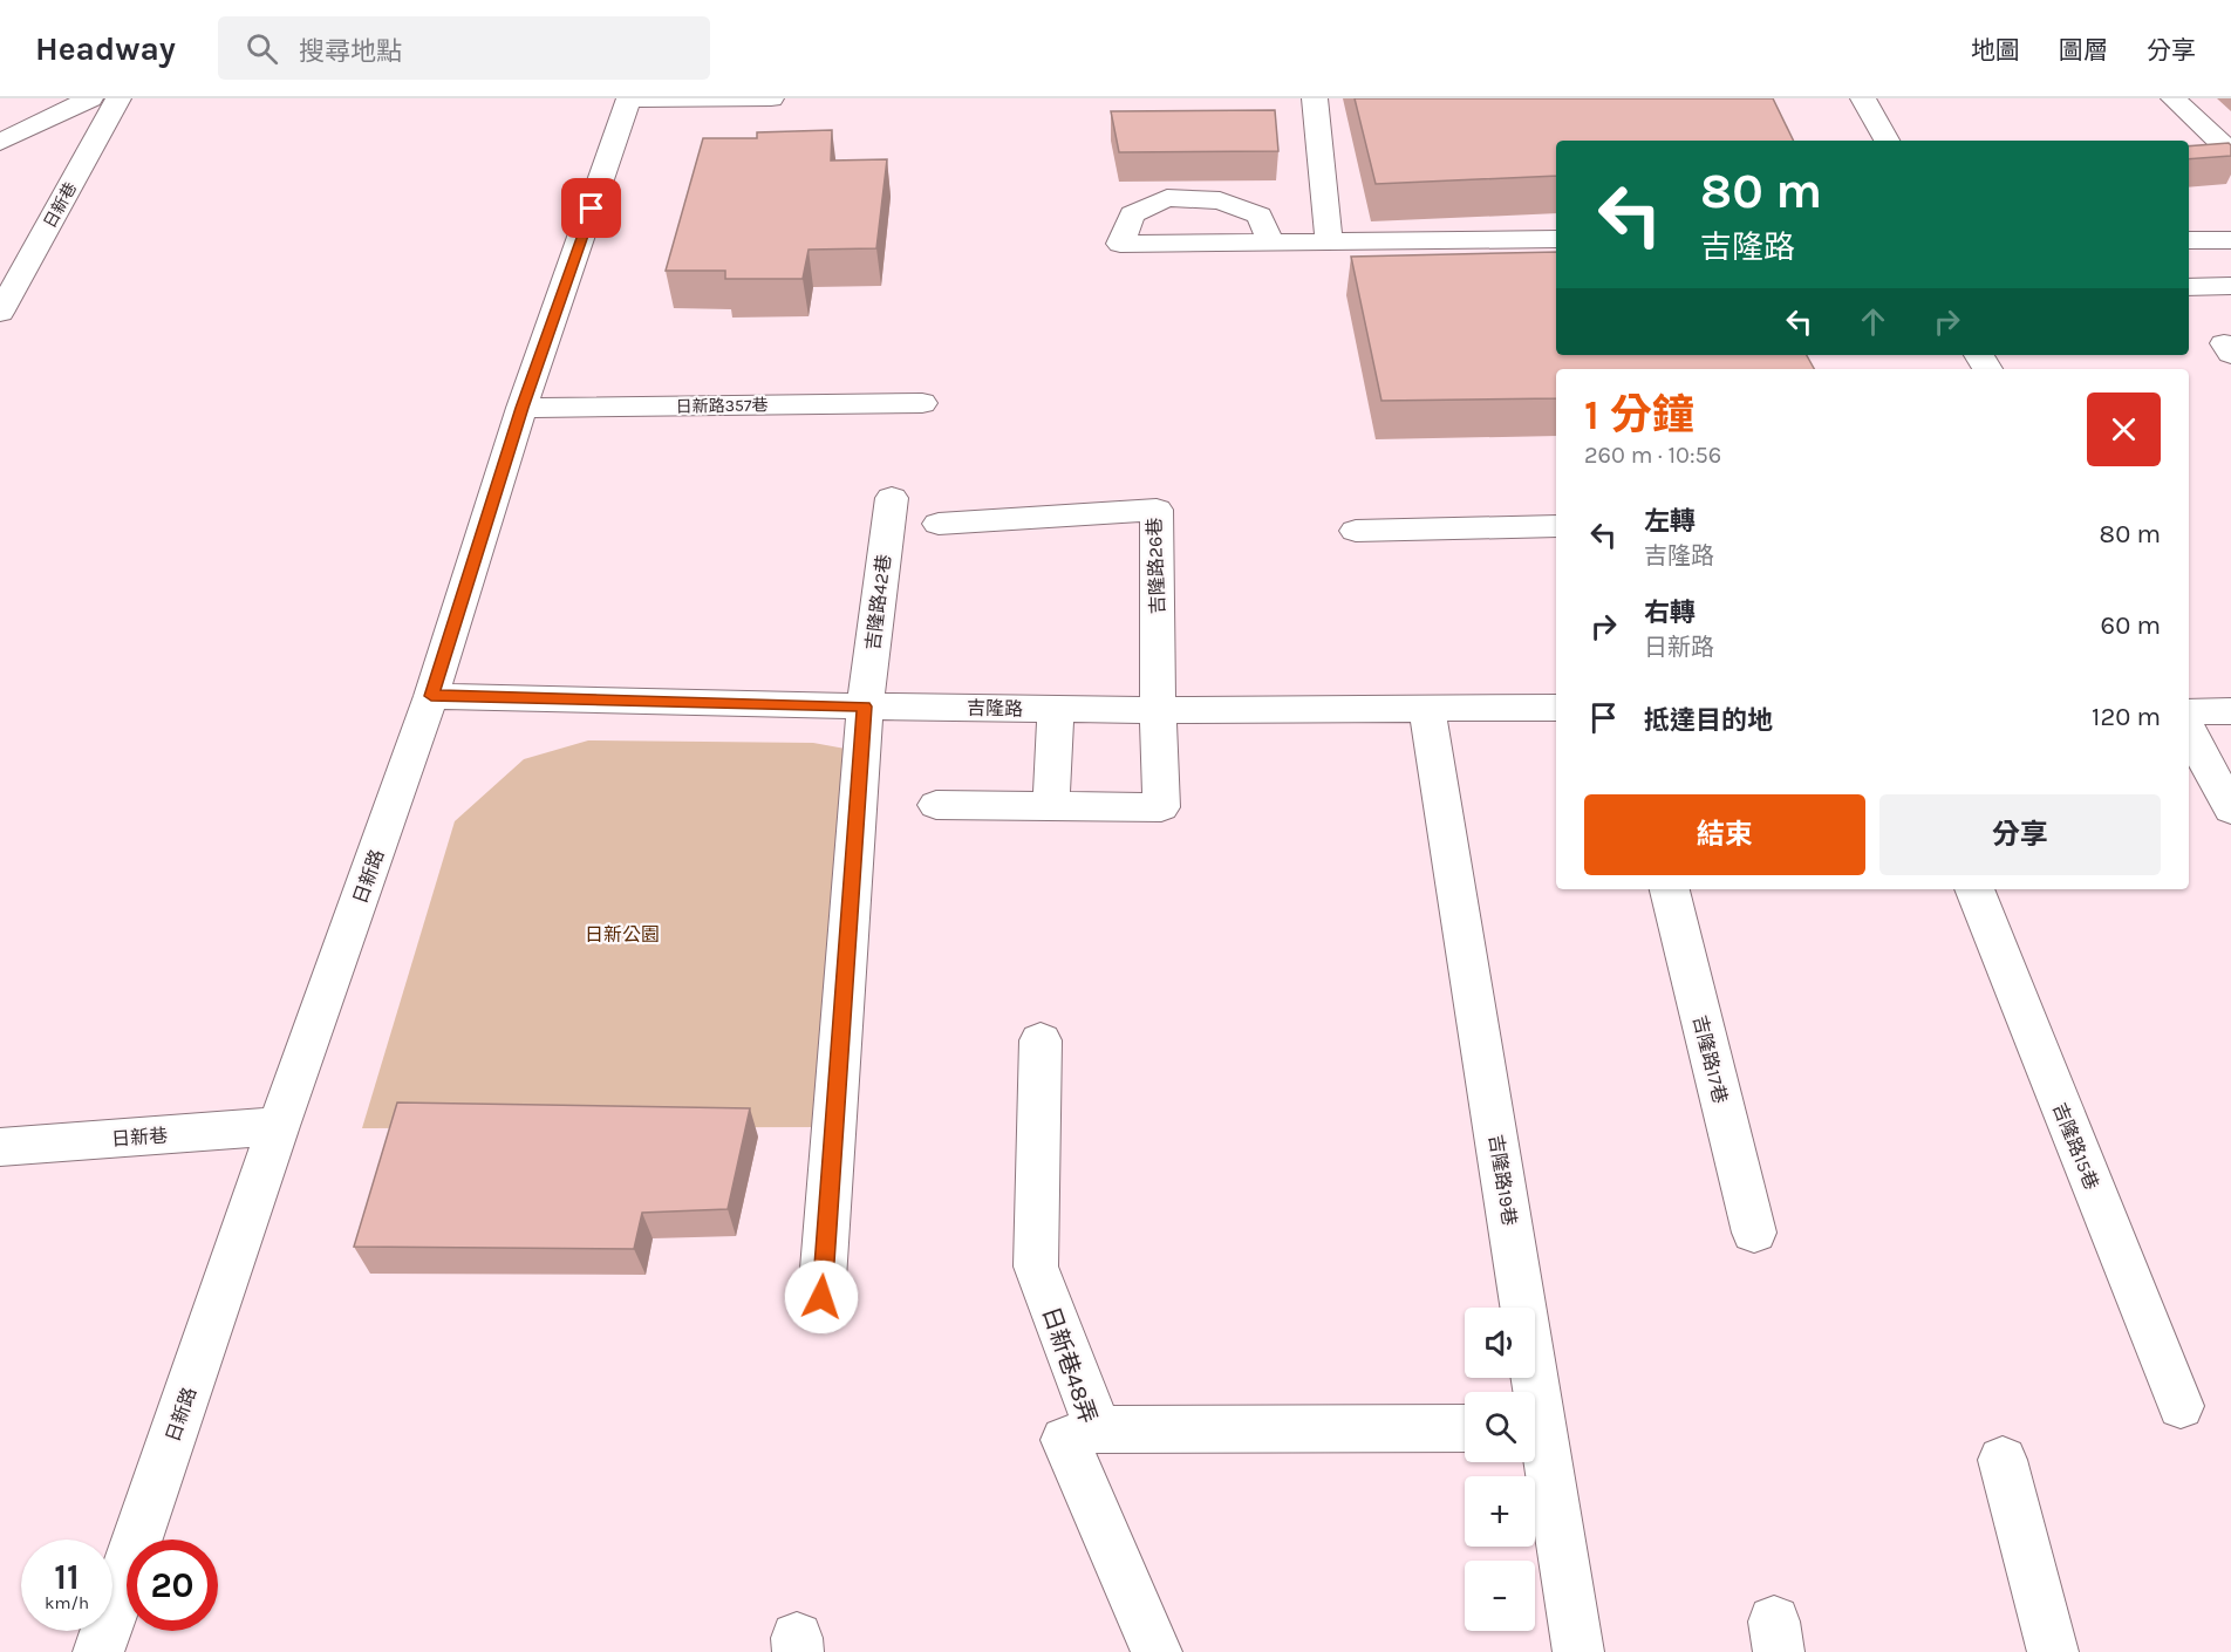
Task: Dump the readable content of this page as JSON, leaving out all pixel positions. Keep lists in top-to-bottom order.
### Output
{
  "streets": {
    "street": [
      "日新巷",
      "日新路357巷",
      "吉隆路26巷",
      "吉隆路42巷",
      "吉隆路",
      "日新路",
      "吉隆路17巷",
      "吉隆路15巷",
      "吉隆路19巷",
      "日新巷48弄"
    ]
  },
  "crossings": [
    ["日新巷", "日新路"],
    ["日新路357巷", "日新路"],
    ["吉隆路26巷", "吉隆路"],
    ["吉隆路42巷", "吉隆路"],
    ["吉隆路", "日新路"],
    ["吉隆路", "吉隆路19巷"]
  ],
  "parks": ["日新公園"],
  "page": {
    "header": "Headway",
    "search": "搜尋地點",
    "nav": ["地圖", "圖層", "分享"],
    "turn": ["80 m", "吉隆路"],
    "heading": ["1 分鐘", "260 m · 10:56"],
    "list": [
      {
        "name": "左轉",
        "note": "吉隆路",
        "value": "80 m"
      },
      {
        "name": "右轉",
        "note": "日新路",
        "value": "60 m"
      },
      {
        "name": "抵達目的地",
        "value": "120 m"
      }
    ],
    "buttons": ["結束", "分享"],
    "map_buttons": ["+", "−"],
    "speed": "11 km/h",
    "limit": "20"
  }
}
